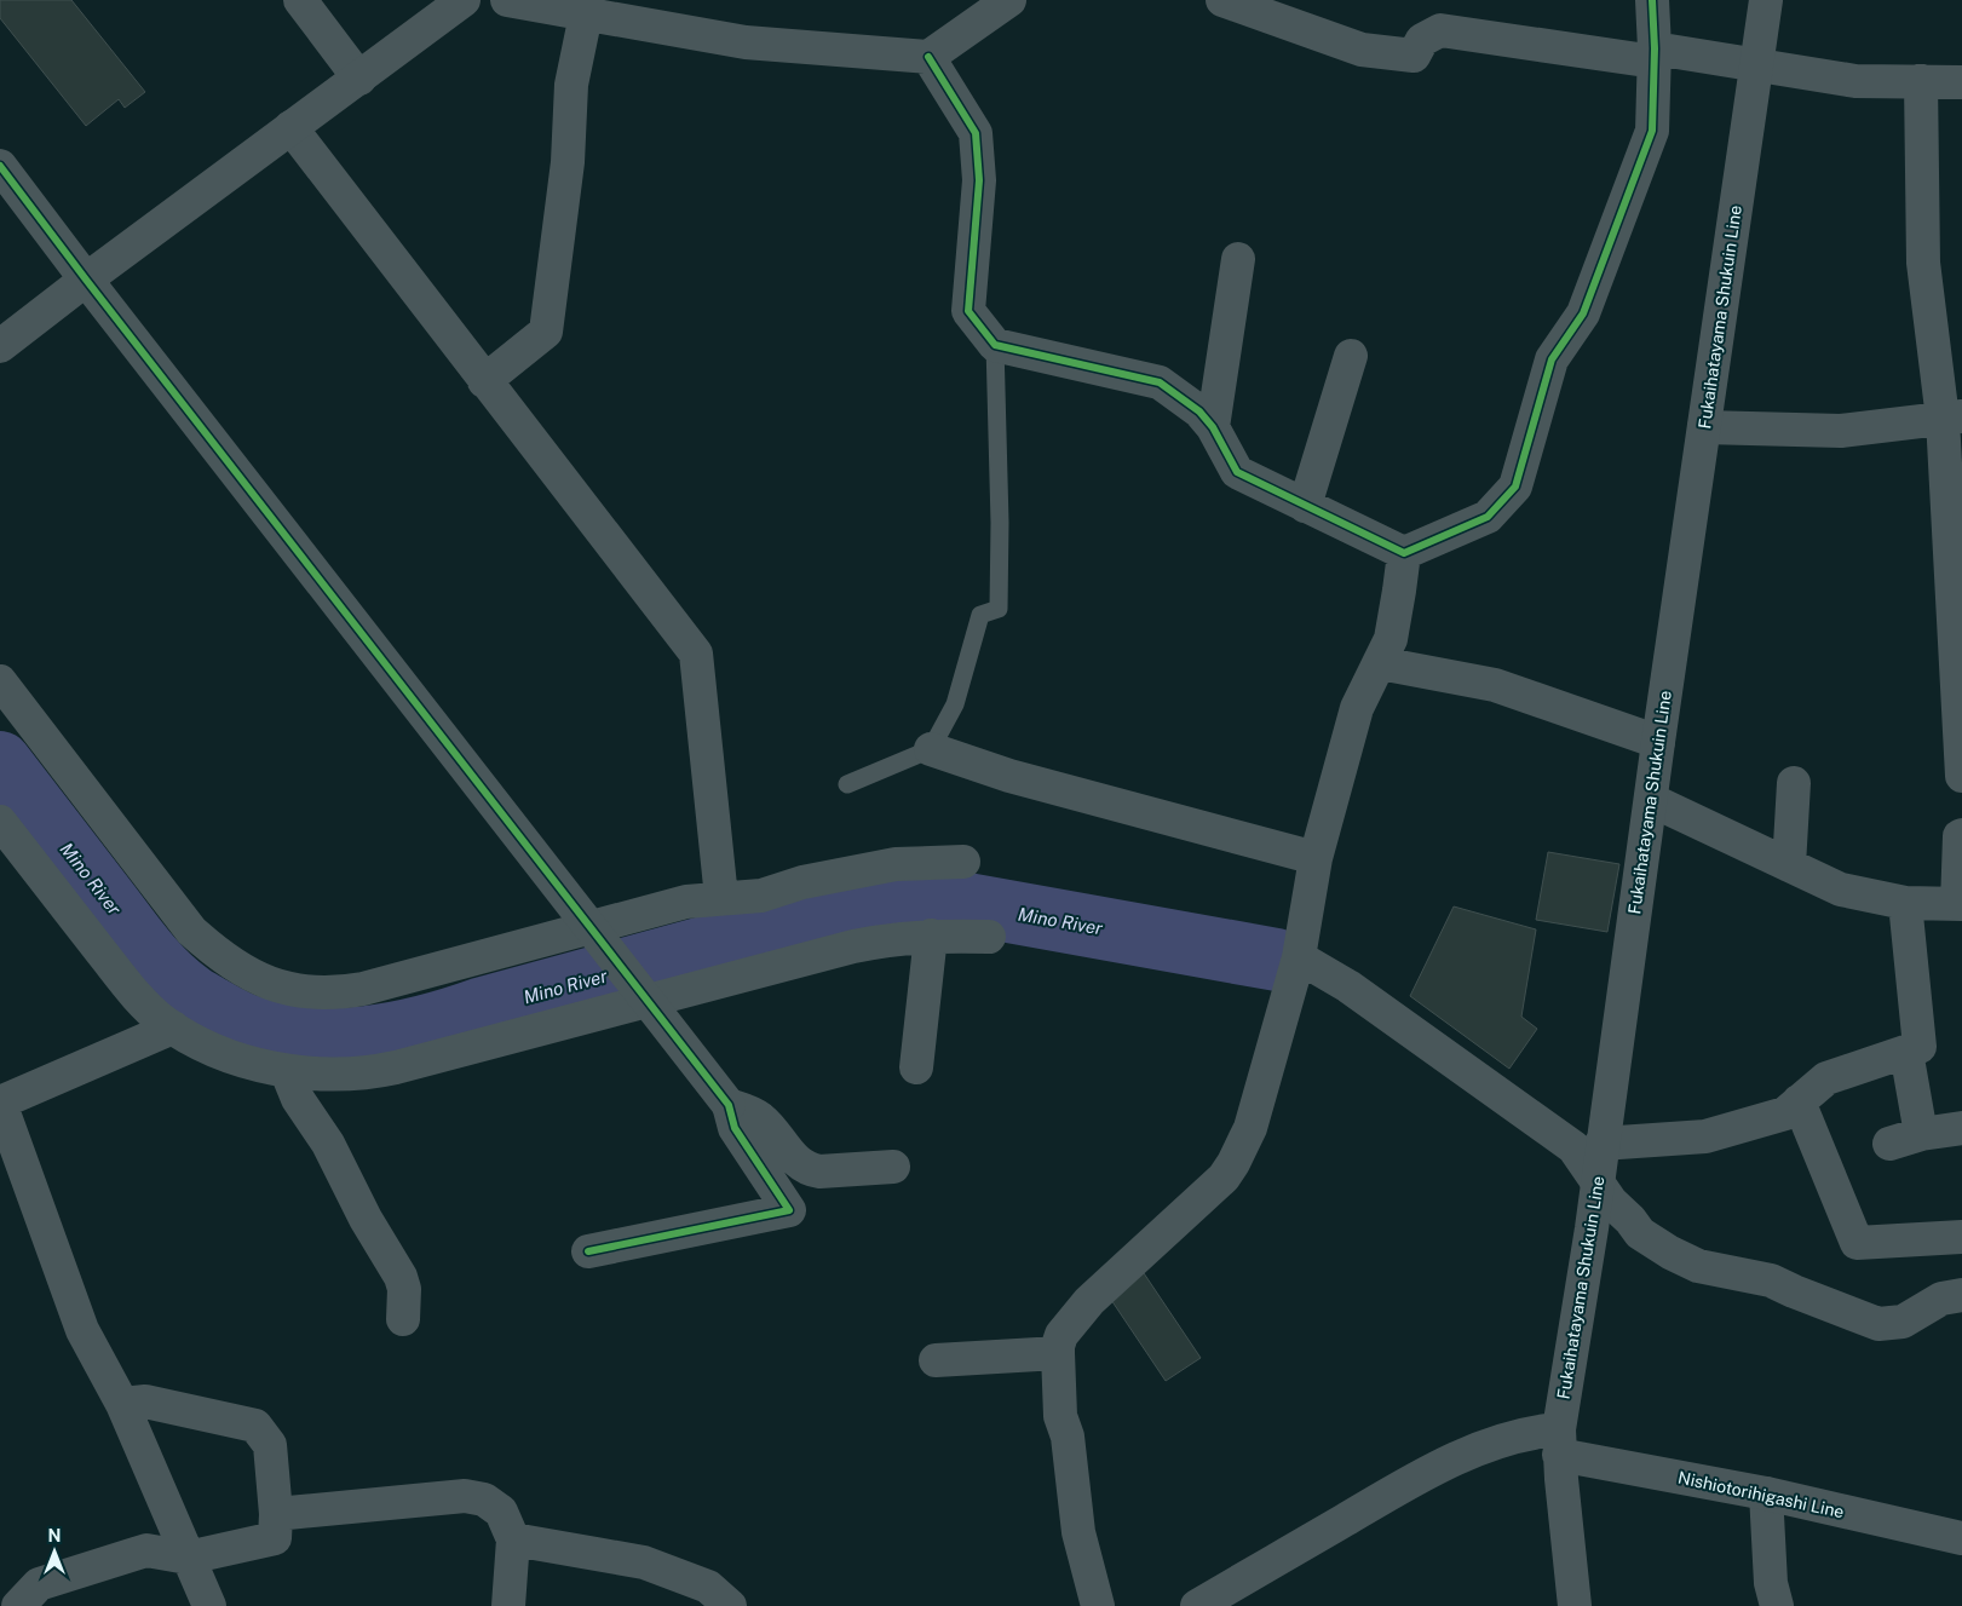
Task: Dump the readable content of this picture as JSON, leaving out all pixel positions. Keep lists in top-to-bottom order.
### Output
{
  "streets": {
    "street": ["Fukaihatayama Shukuin Line", "Nishiotorihigashi Line"]
  },
  "crossings": [
    ["Fukaihatayama Shukuin Line", "Nishiotorihigashi Line"]
  ],
  "water": ["Mino River"],
  "north": "top"
}
